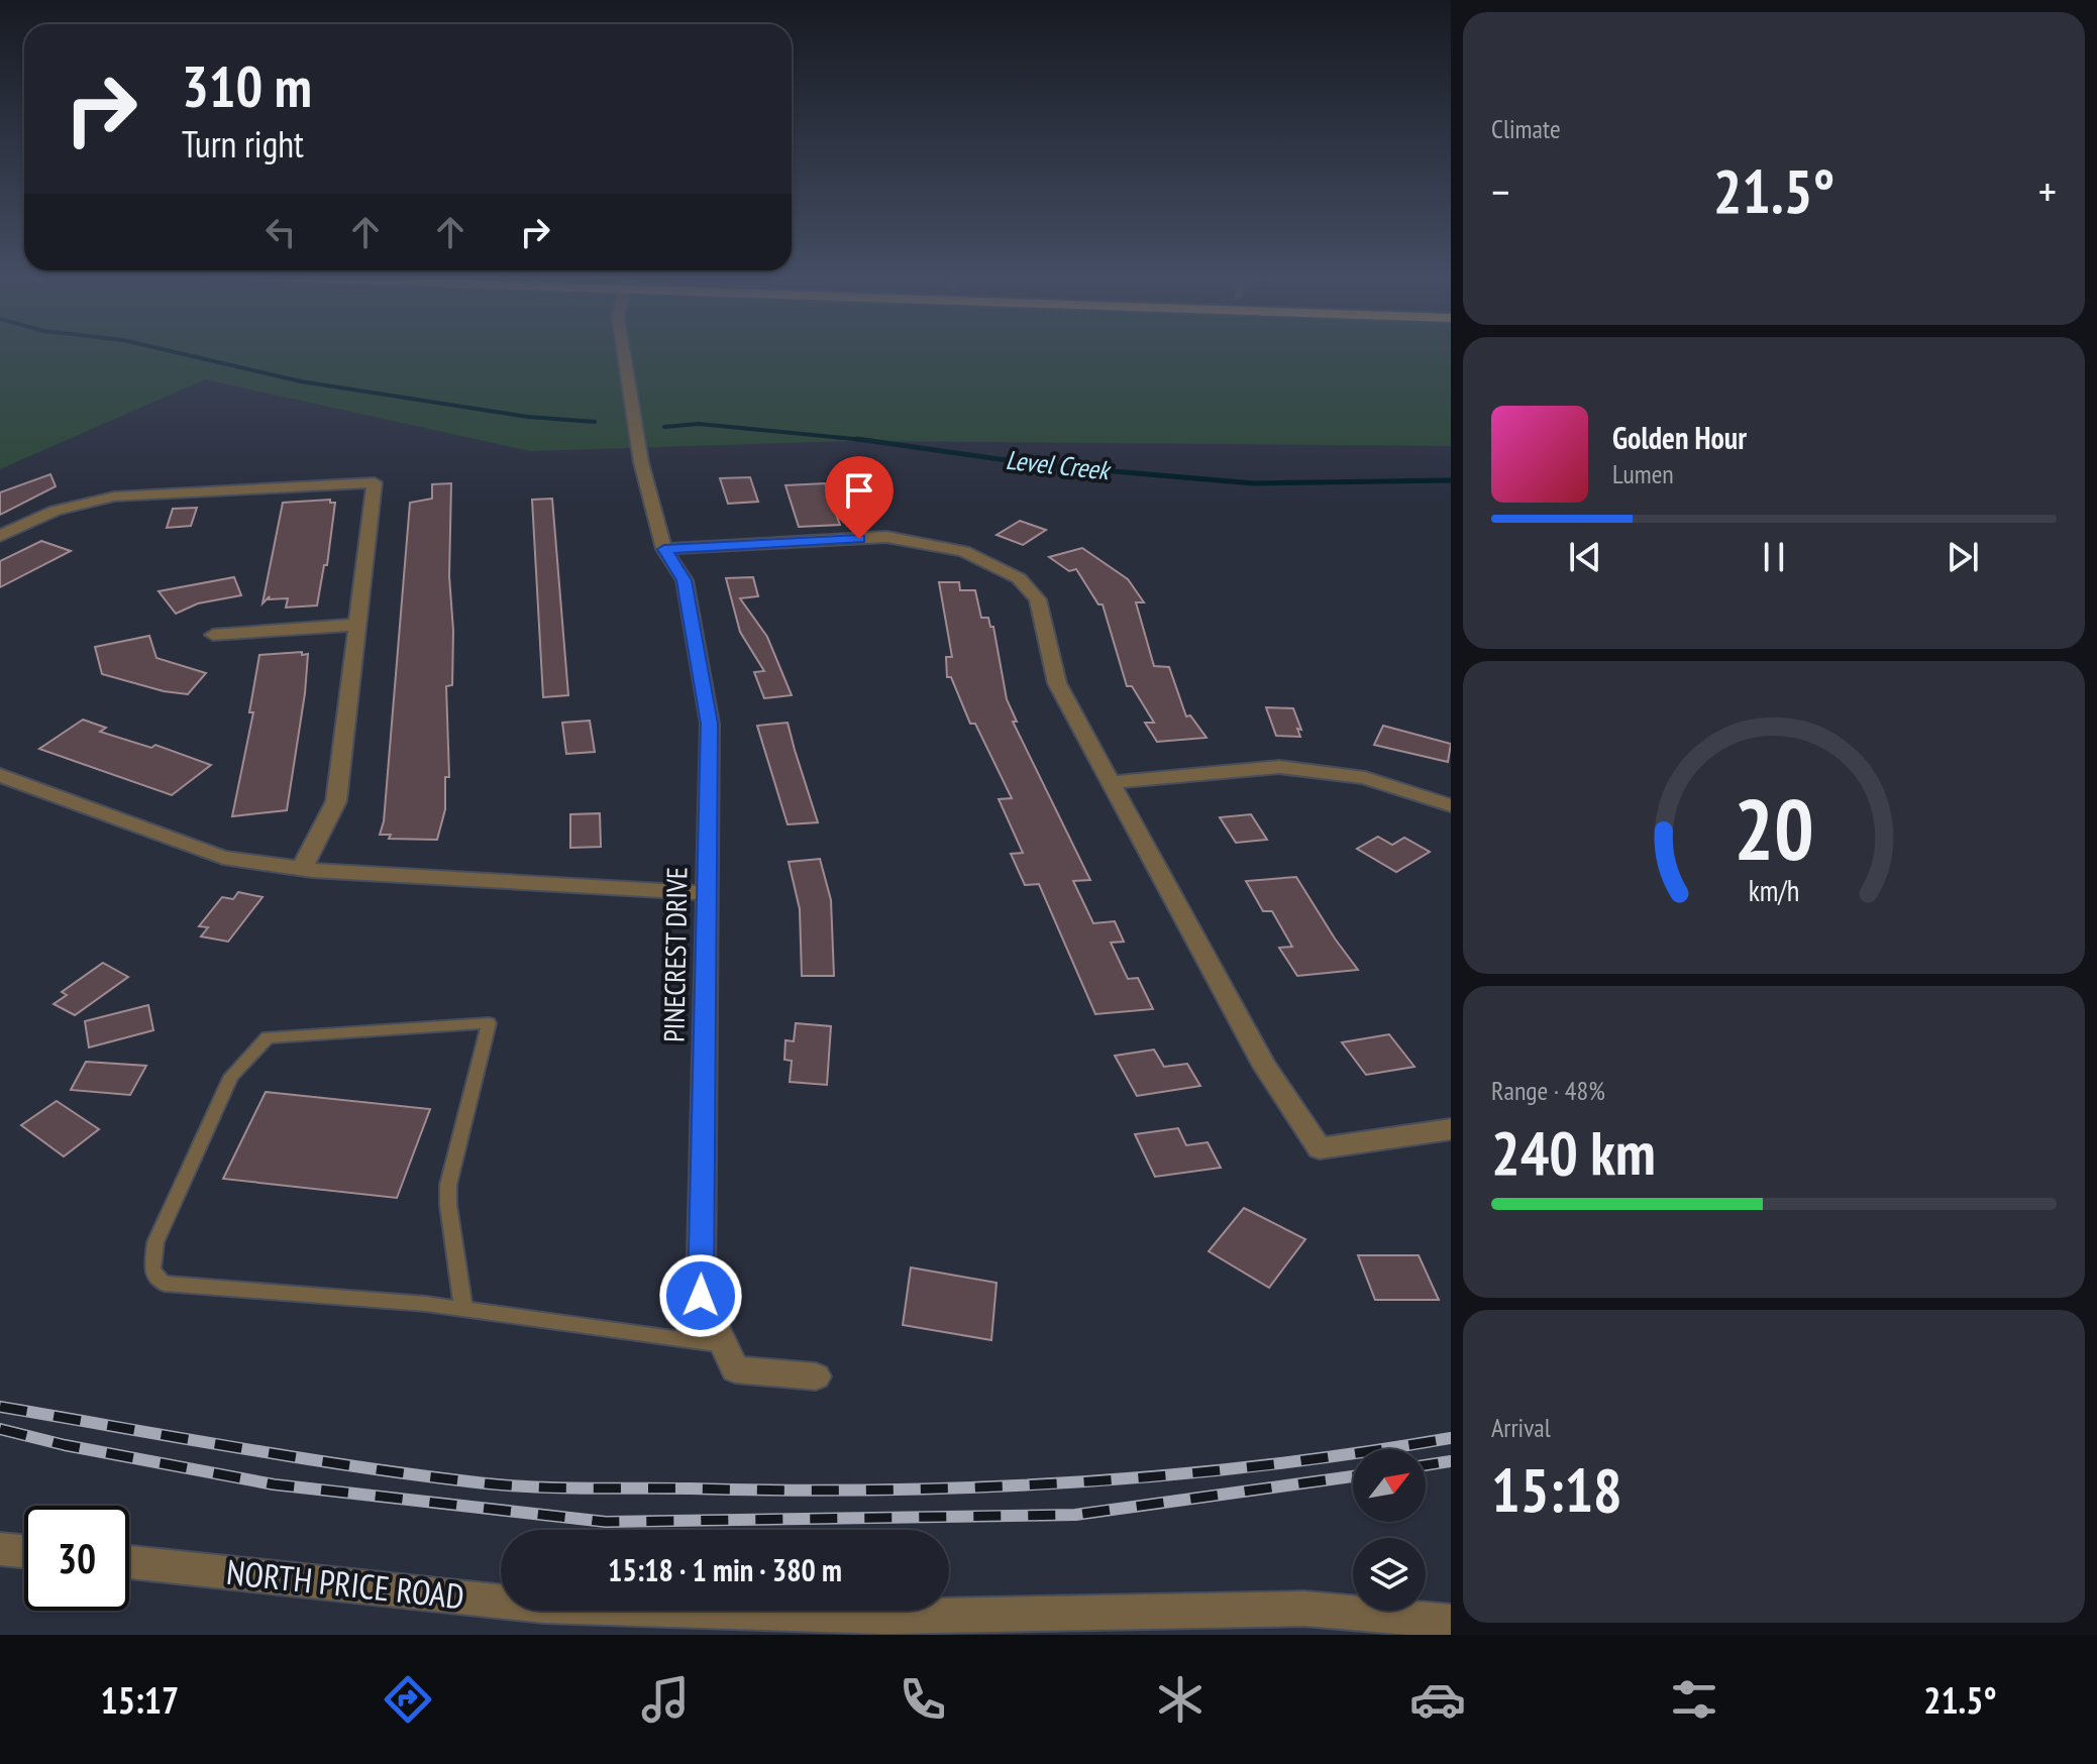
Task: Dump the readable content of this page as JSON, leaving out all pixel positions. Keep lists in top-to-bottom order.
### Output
{
  "streets": {
    "street": ["PINECREST DRIVE", "NORTH PRICE ROAD"]
  },
  "water": ["Level Creek"],
  "north": "top right",
  "page": {
    "tile": [
      "Climate",
      ["Range · 48%", "240 km"],
      ["Arrival", "15:18"]
    ],
    "turn": ["310 m", "Turn right"],
    "heat": ["−", "21.5°", "+"],
    "song": ["Golden Hour", "Lumen"],
    "limit": "30",
    "trip": "15:18 · 1 min · 380 m",
    "tabs": ["15:17", "21.5°"],
    "gauge": ["20", "km/h"]
  }
}
